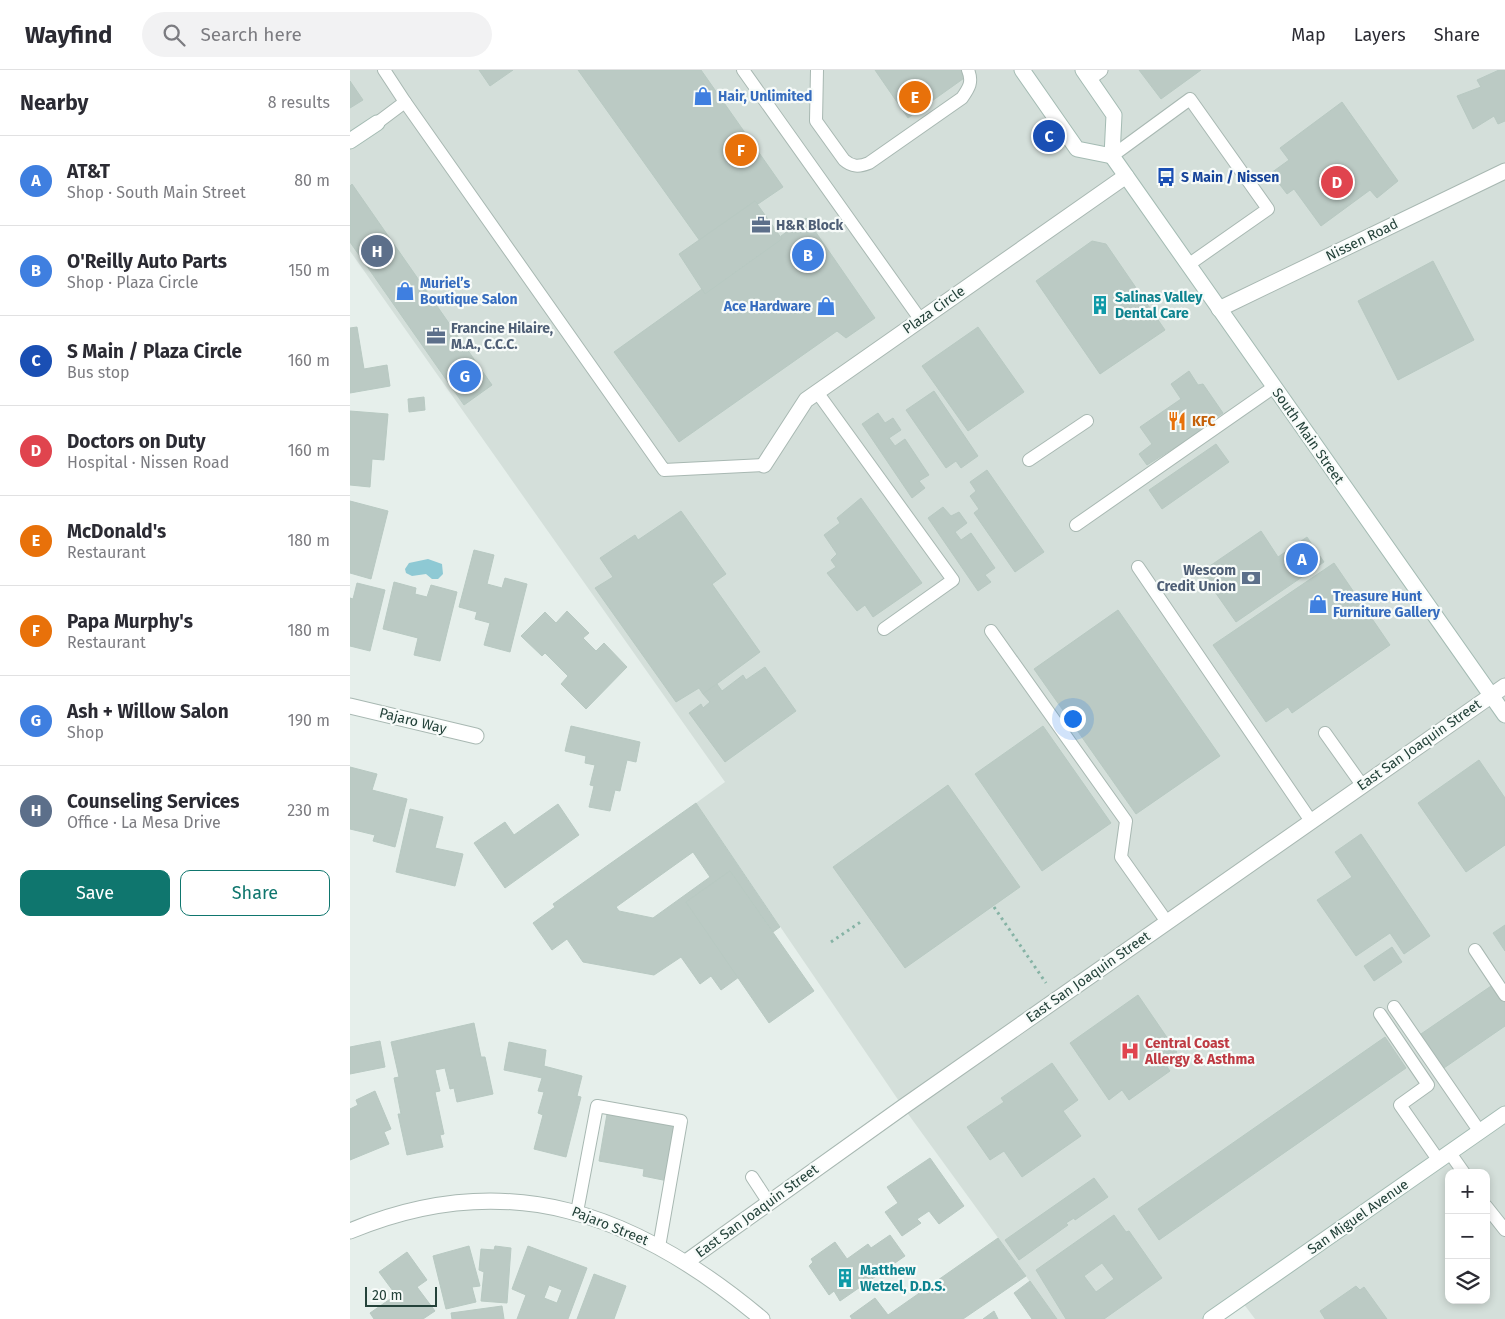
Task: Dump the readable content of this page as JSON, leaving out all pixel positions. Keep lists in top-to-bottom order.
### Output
{
  "streets": {
    "street": [
      "Nissen Road",
      "Plaza Circle",
      "South Main Street",
      "Pajaro Way",
      "East San Joaquin Street",
      "San Miguel Avenue",
      "Pajaro Street"
    ]
  },
  "crossings": [
    ["Nissen Road", "South Main Street"],
    ["Plaza Circle", "South Main Street"],
    ["South Main Street", "East San Joaquin Street"],
    ["East San Joaquin Street", "Pajaro Street"]
  ],
  "places": {
    "shop": [
      "Hair, Unlimited",
      "Muriel’s Boutique Salon",
      "Ace Hardware",
      "Treasure Hunt Furniture Gallery"
    ],
    "bus stop": ["S Main / Nissen"],
    "office": ["H&R Block", "Francine Hilaire, M.A., C.C.C."],
    "building": ["Salinas Valley Dental Care", "Matthew Wetzel, D.D.S."],
    "restaurant": ["KFC"],
    "bank": ["Wescom Credit Union"],
    "hospital": ["Central Coast Allergy & Asthma"]
  },
  "scale_bar": "20 m",
  "page": {
    "header": "Wayfind",
    "search": "Search here",
    "nav": ["Map", "Layers", "Share"],
    "heading": ["Nearby", "8 results"],
    "pins": [
      "E",
      "C",
      "F",
      "D",
      "H",
      "B",
      "G",
      "A"
    ],
    "list": [
      {
        "mark": "A",
        "name": "AT&T",
        "note": "Shop · South Main Street",
        "value": "80 m"
      },
      {
        "mark": "B",
        "name": "O'Reilly Auto Parts",
        "note": "Shop · Plaza Circle",
        "value": "150 m"
      },
      {
        "mark": "C",
        "name": "S Main / Plaza Circle",
        "note": "Bus stop",
        "value": "160 m"
      },
      {
        "mark": "D",
        "name": "Doctors on Duty",
        "note": "Hospital · Nissen Road",
        "value": "160 m"
      },
      {
        "mark": "E",
        "name": "McDonald's",
        "note": "Restaurant",
        "value": "180 m"
      },
      {
        "mark": "F",
        "name": "Papa Murphy's",
        "note": "Restaurant",
        "value": "180 m"
      },
      {
        "mark": "G",
        "name": "Ash + Willow Salon",
        "note": "Shop",
        "value": "190 m"
      },
      {
        "mark": "H",
        "name": "Counseling Services",
        "note": "Office · La Mesa Drive",
        "value": "230 m"
      }
    ],
    "buttons": ["Save", "Share"],
    "map_buttons": ["+", "−"],
    "scale": "20 m"
  }
}
